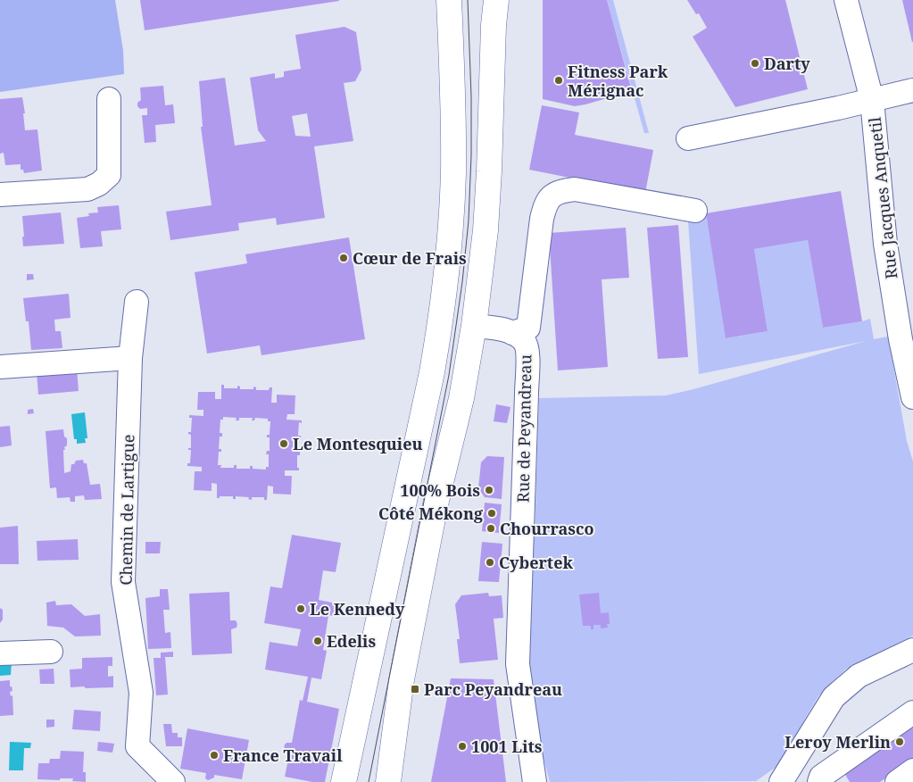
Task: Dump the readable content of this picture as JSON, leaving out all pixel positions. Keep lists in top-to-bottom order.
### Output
{
  "streets": {
    "street": ["Rue Jacques Anquetil", "Rue de Peyandreau", "Chemin de Lartigue"]
  },
  "places": {
    "other": [
      "Darty",
      "Fitness Park Mérignac",
      "Cœur de Frais",
      "Le Montesquieu",
      "100% Bois",
      "Côté Mékong",
      "Chourrasco",
      "Cybertek",
      "Le Kennedy",
      "Edelis",
      "Leroy Merlin",
      "1001 Lits",
      "France Travail"
    ],
    "transit": ["Parc Peyandreau"]
  }
}
